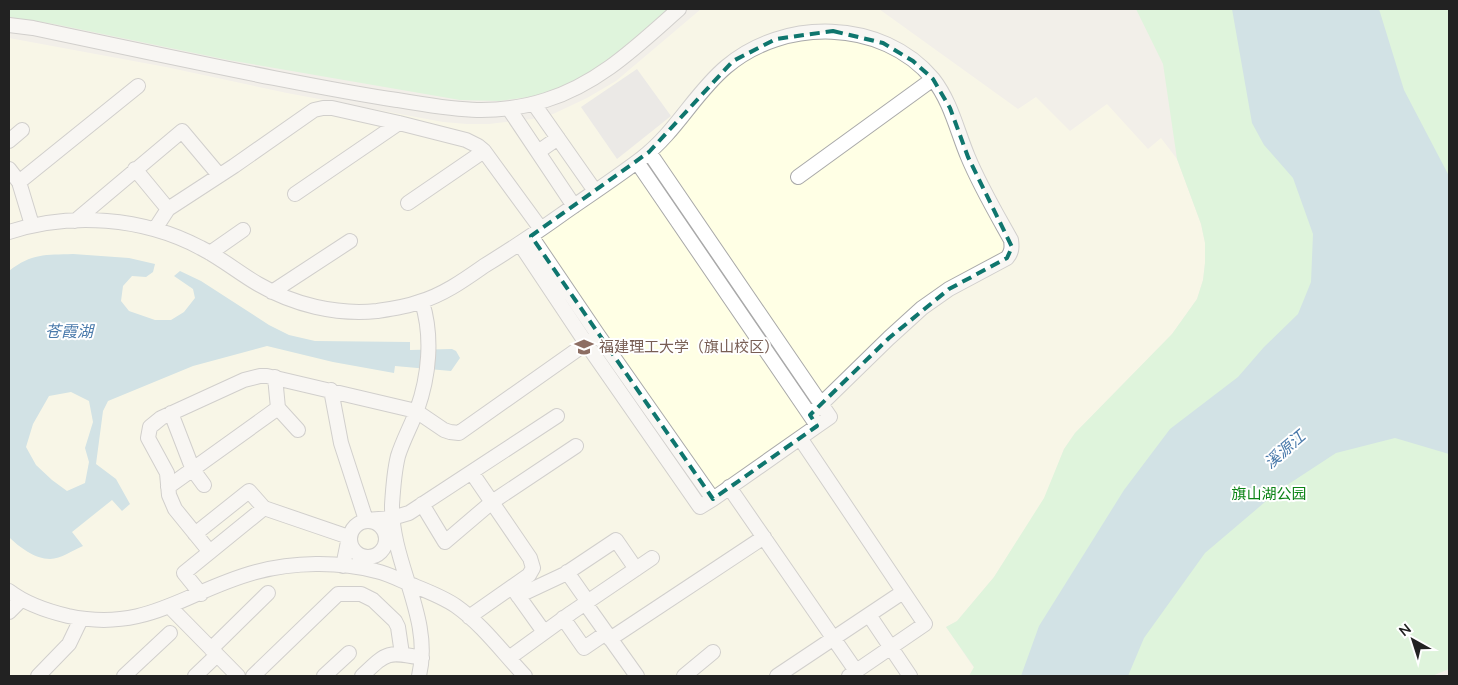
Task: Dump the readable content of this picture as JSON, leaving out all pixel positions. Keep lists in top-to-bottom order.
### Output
{
  "water": ["苍霞湖", "溪源江"],
  "parks": ["旗山湖公园"],
  "places": {
    "school or university": ["福建理工大学（旗山校区）"]
  },
  "north": "top left"
}
